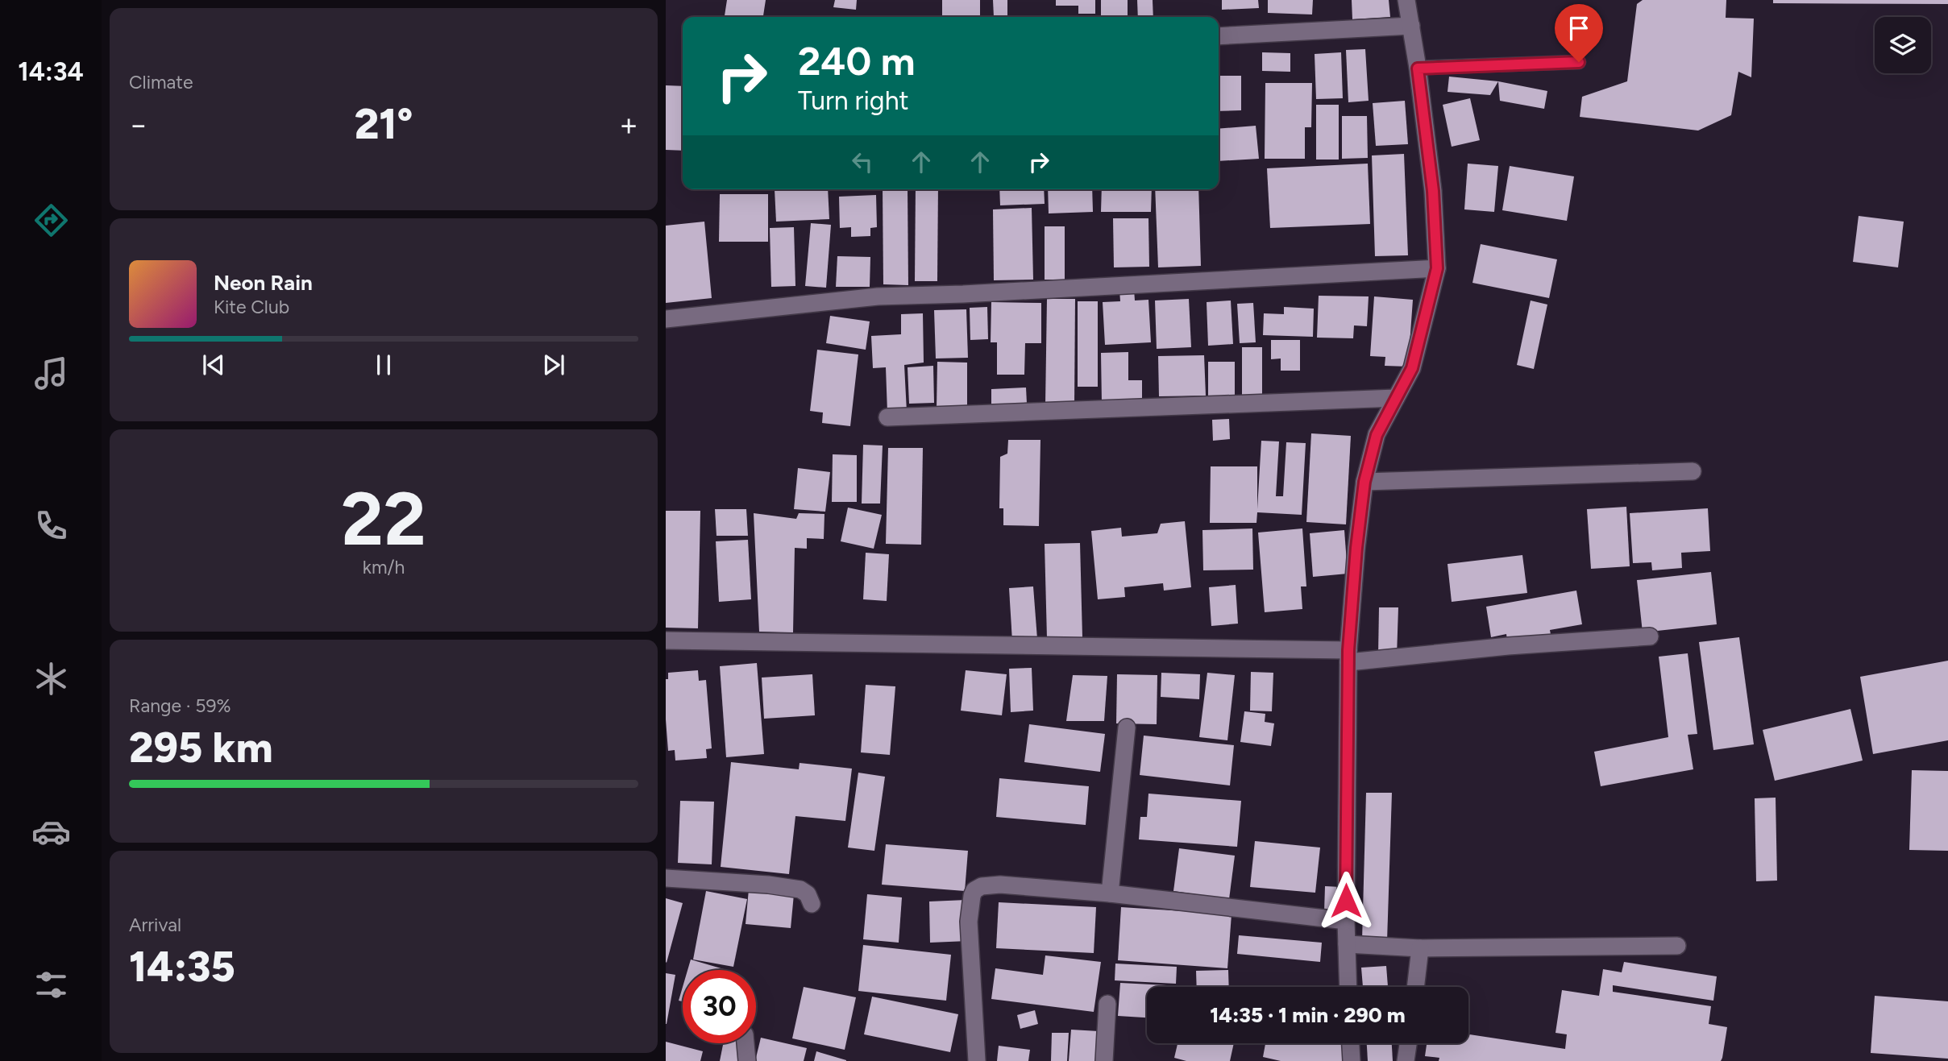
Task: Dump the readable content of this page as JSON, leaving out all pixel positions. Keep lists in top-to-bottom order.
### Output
{
  "page": {
    "tabs": "14:34",
    "tile": [
      "Climate",
      ["22", "km/h"],
      ["Range · 59%", "295 km"],
      ["Arrival", "14:35"]
    ],
    "turn": ["240 m", "Turn right"],
    "heat": ["−", "21°", "+"],
    "song": ["Neon Rain", "Kite Club"],
    "limit": "30",
    "trip": "14:35 · 1 min · 290 m"
  }
}
